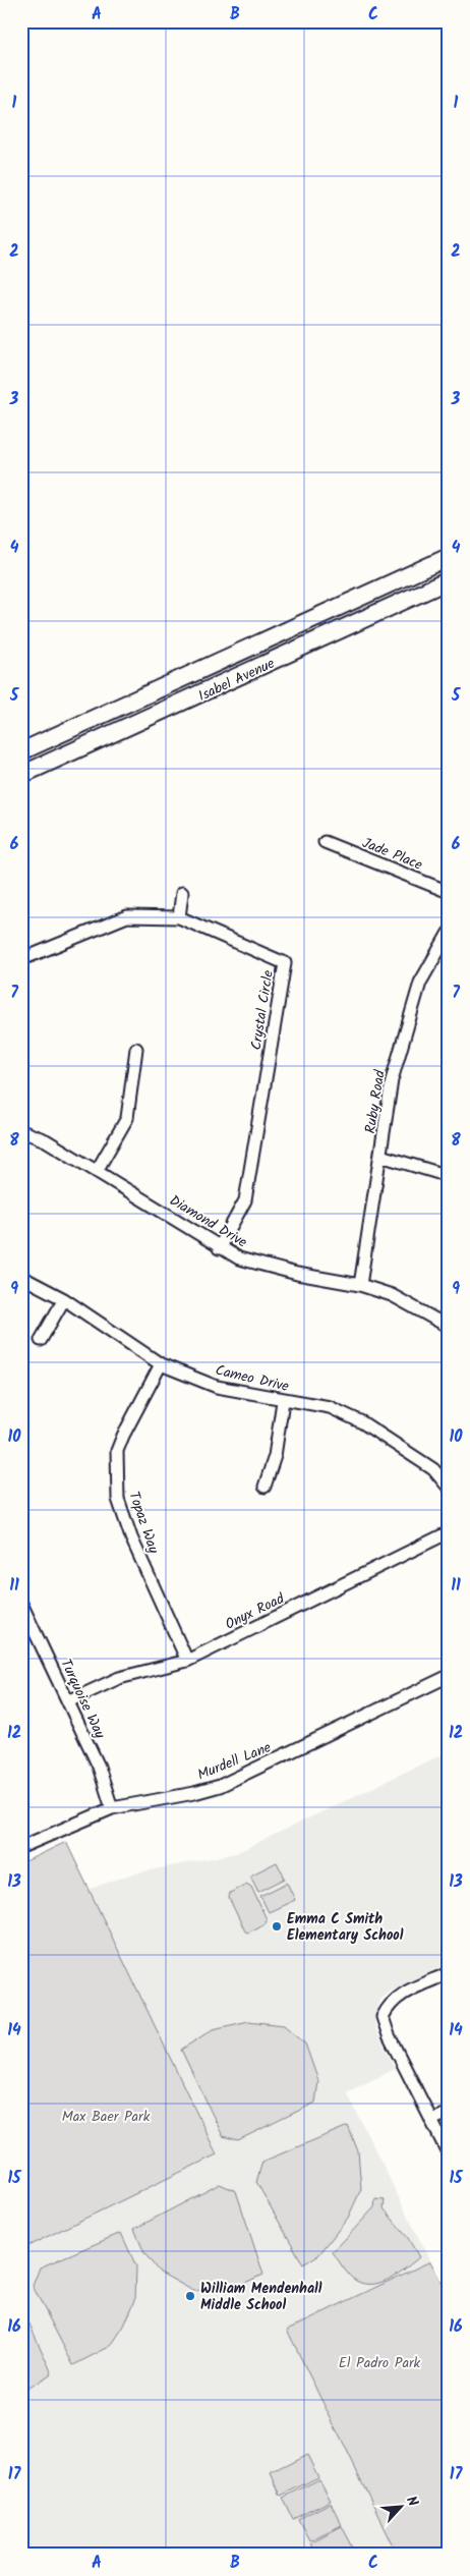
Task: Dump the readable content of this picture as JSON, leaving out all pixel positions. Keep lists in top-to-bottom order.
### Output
{
  "streets": {
    "highway": ["Isabel Avenue"],
    "street": [
      "Jade Place",
      "Crystal Circle",
      "Ruby Road",
      "Diamond Drive",
      "Cameo Drive",
      "Topaz Way",
      "Onyx Road",
      "Turquoise Way",
      "Murdell Lane"
    ]
  },
  "crossings": [
    ["Crystal Circle", "Diamond Drive"],
    ["Ruby Road", "Diamond Drive"],
    ["Cameo Drive", "Topaz Way"],
    ["Topaz Way", "Onyx Road"],
    ["Onyx Road", "Turquoise Way"],
    ["Turquoise Way", "Murdell Lane"]
  ],
  "parks": ["Max Baer Park", "El Padro Park"],
  "places": ["Emma C Smith Elementary School", "William Mendenhall Middle School"],
  "north": "top right",
  "grid": {
    "columns": ["A", "B", "C"],
    "rows": [
      "1",
      "2",
      "3",
      "4",
      "5",
      "6",
      "7",
      "8",
      "9",
      "10",
      "11",
      "12",
      "13",
      "14",
      "15",
      "16",
      "17"
    ]
  }
}
